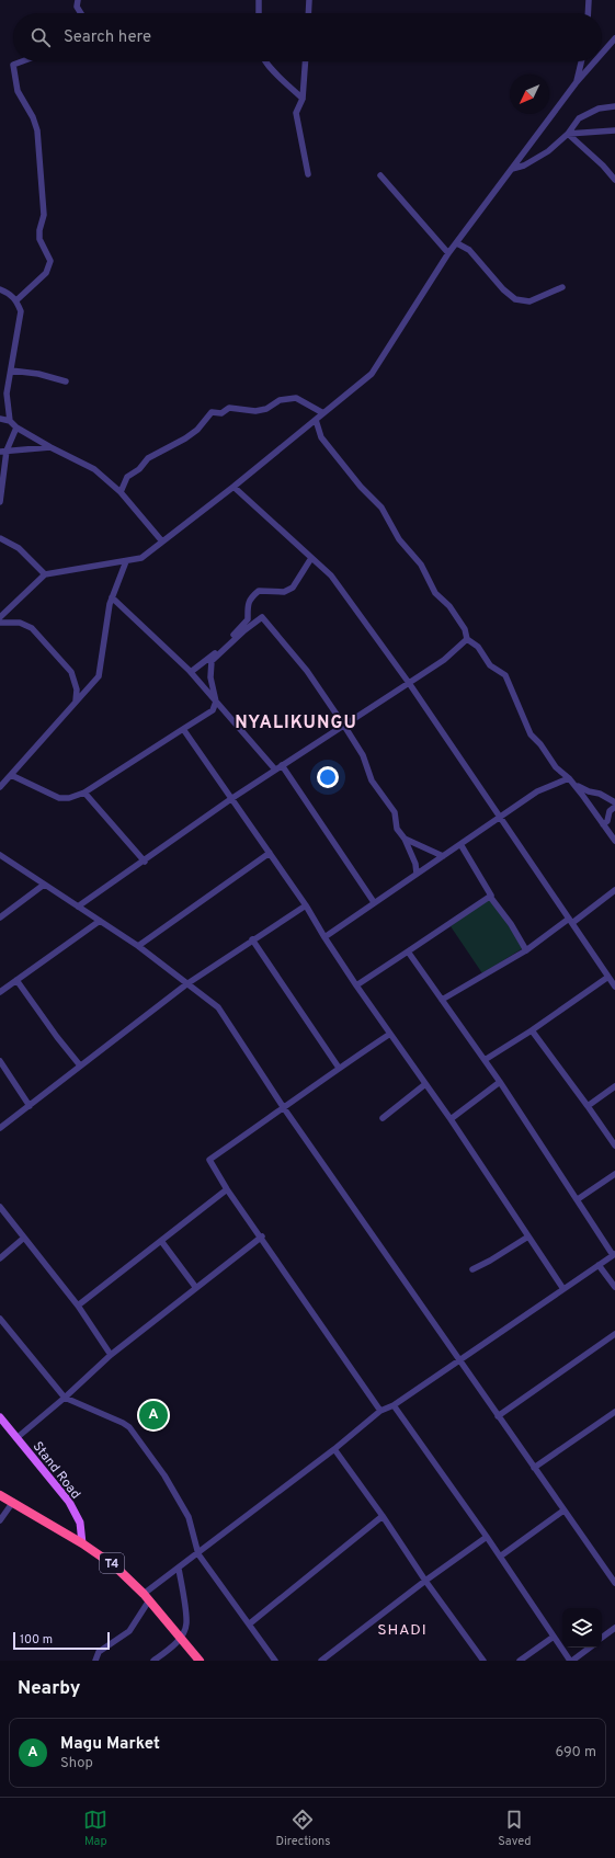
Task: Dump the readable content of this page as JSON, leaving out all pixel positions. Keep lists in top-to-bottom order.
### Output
{
  "streets": {
    "highway": ["T4"],
    "main road": ["Stand Road"]
  },
  "crossings": [
    ["Stand Road", "T4"]
  ],
  "districts": ["NYALIKUNGU", "SHADI"],
  "scale_bar": "100 m",
  "north": "bottom left",
  "page": {
    "search": "Search here",
    "pins": "A",
    "scale": "100 m",
    "heading": "Nearby",
    "list": [
      {
        "mark": "A",
        "name": "Magu Market",
        "note": "Shop",
        "value": "690 m"
      }
    ],
    "nav": ["Map", "Directions", "Saved"]
  }
}
